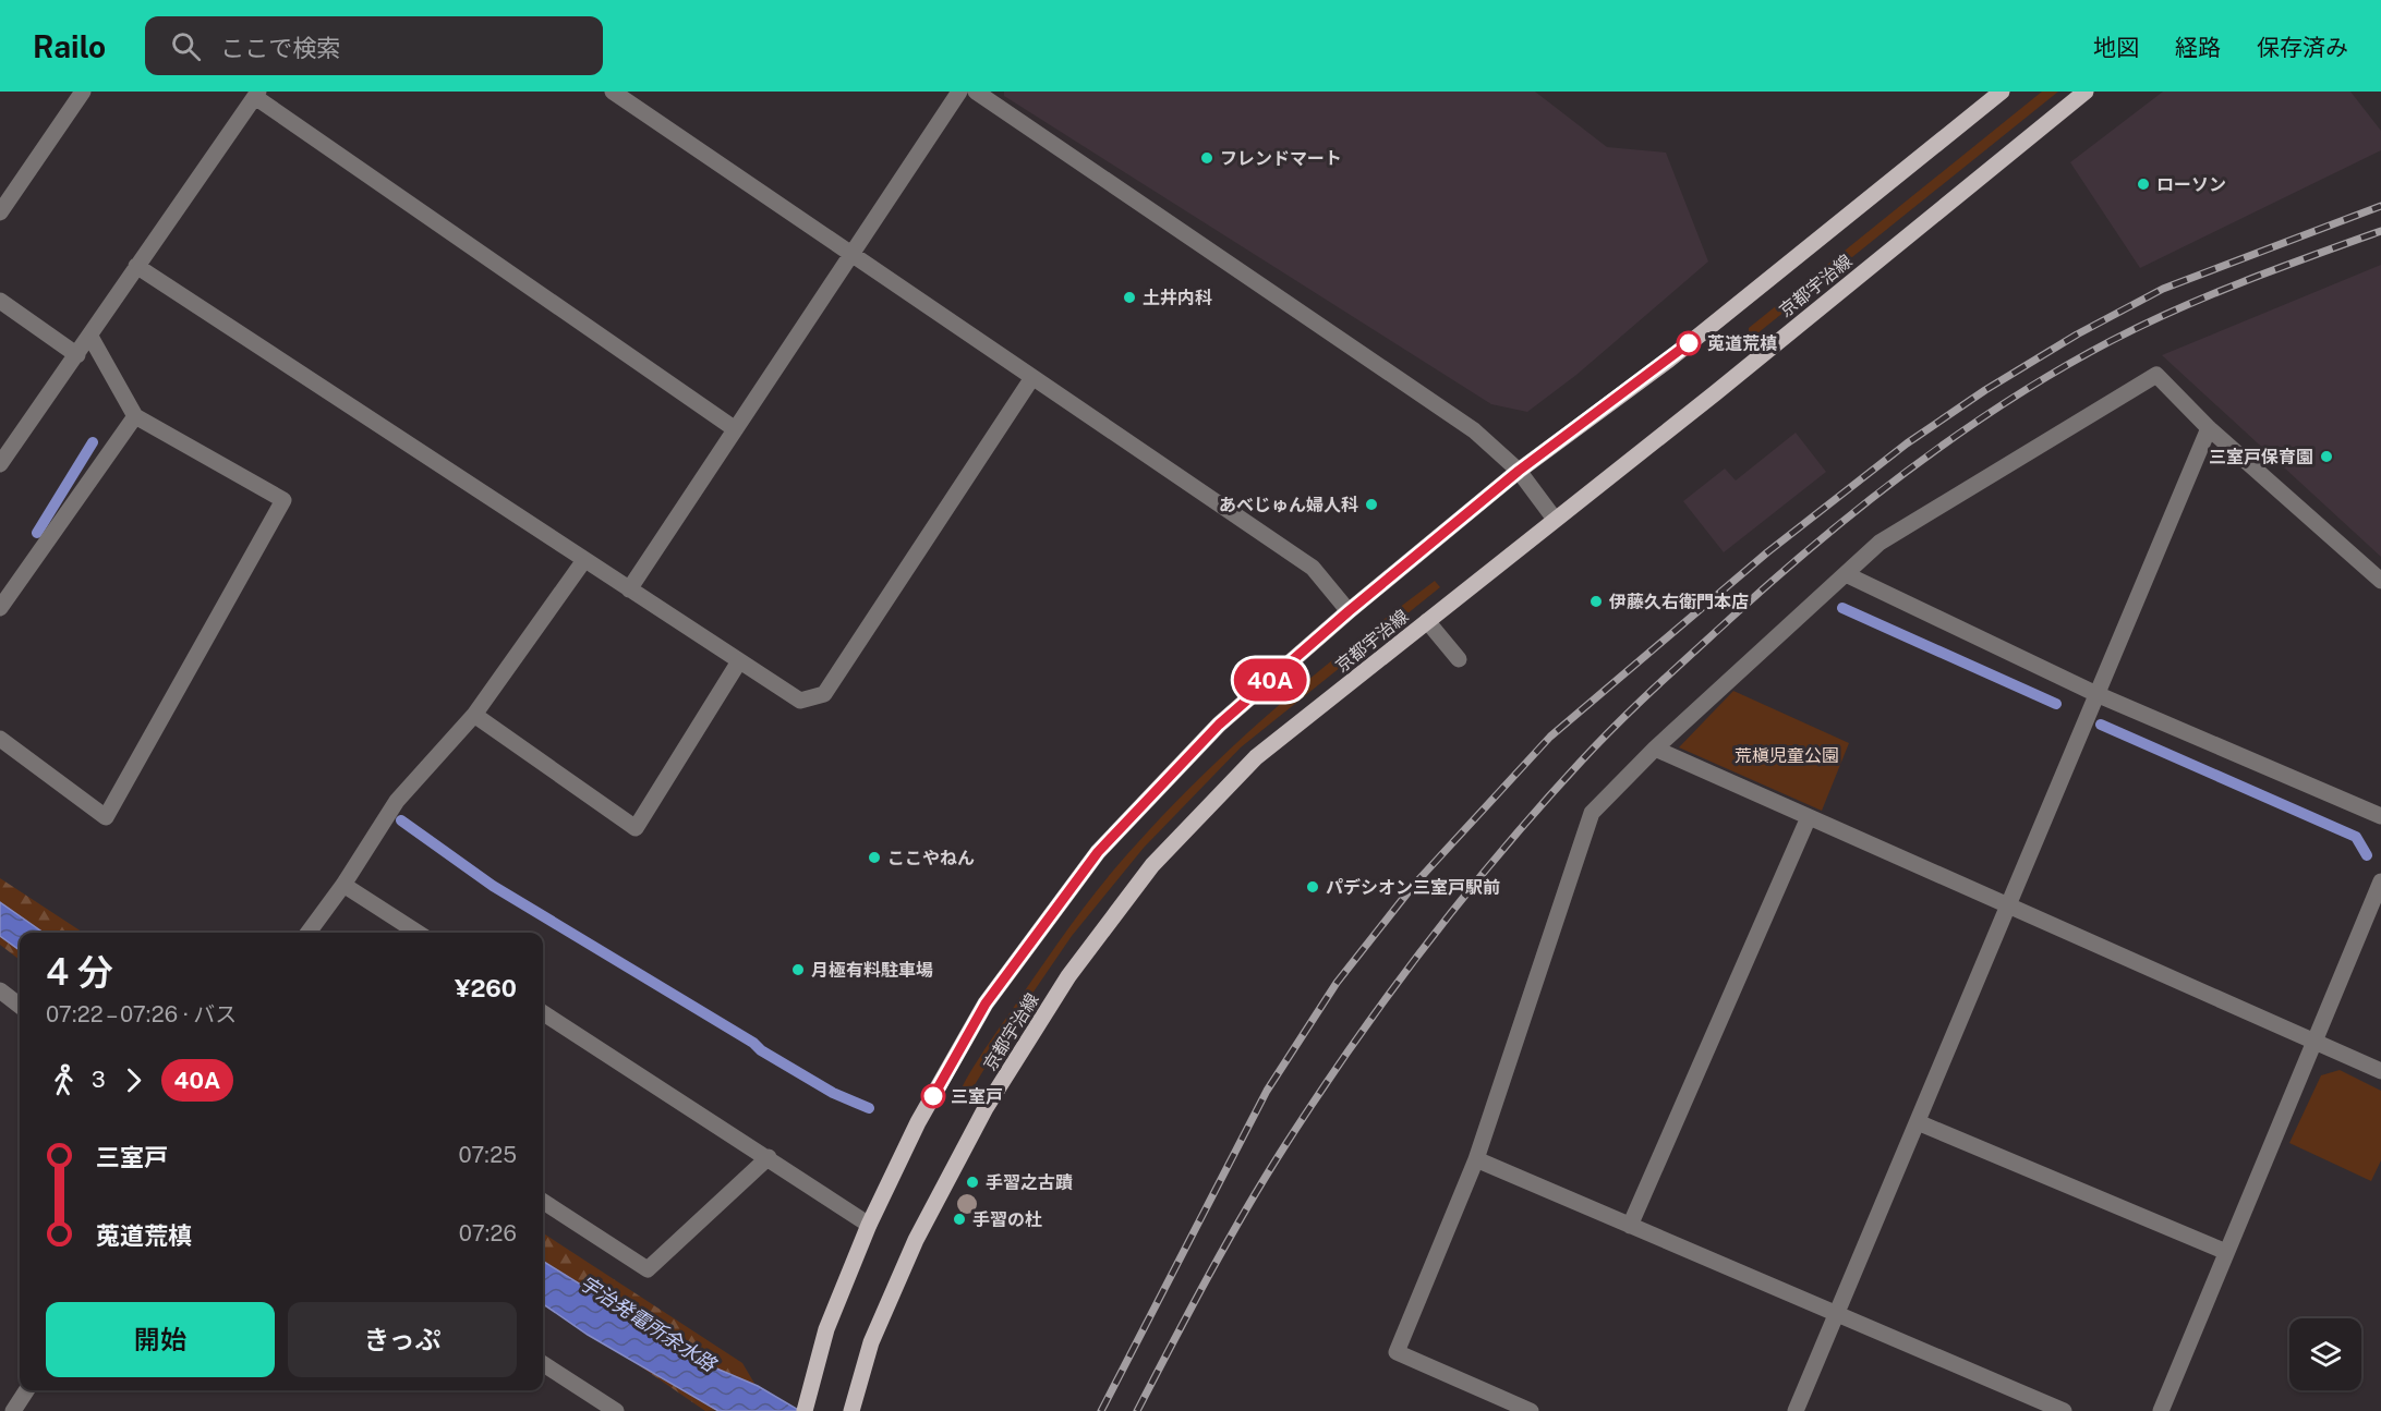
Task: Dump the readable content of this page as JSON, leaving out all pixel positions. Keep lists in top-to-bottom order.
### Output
{
  "streets": {
    "main road": ["京都宇治線"]
  },
  "water": ["宇治発電所余水路"],
  "parks": ["荒槇児童公園"],
  "places": [
    "フレンドマート",
    "ローソン",
    "土井内科",
    "莵道荒槙",
    "三室戸保育園",
    "あべじゅん婦人科",
    "伊藤久右衛門本店",
    "ここやねん",
    "パデシオン三室戸駅前",
    "月極有料駐車場",
    "三室戸",
    "手習之古蹟",
    "手習の杜"
  ],
  "lines": ["bus line 40A"],
  "page": {
    "header": "Railo",
    "search": "ここで検索",
    "nav": ["地図", "経路", "保存済み"],
    "on_map": "40A",
    "heading": ["4 分", "07:22 – 07:26 · バス", "¥260"],
    "legs": ["3", "40A"],
    "list": [
      {
        "name": "三室戸",
        "value": "07:25"
      },
      {
        "name": "莵道荒槙",
        "value": "07:26"
      }
    ],
    "buttons": ["開始", "きっぷ"]
  }
}
